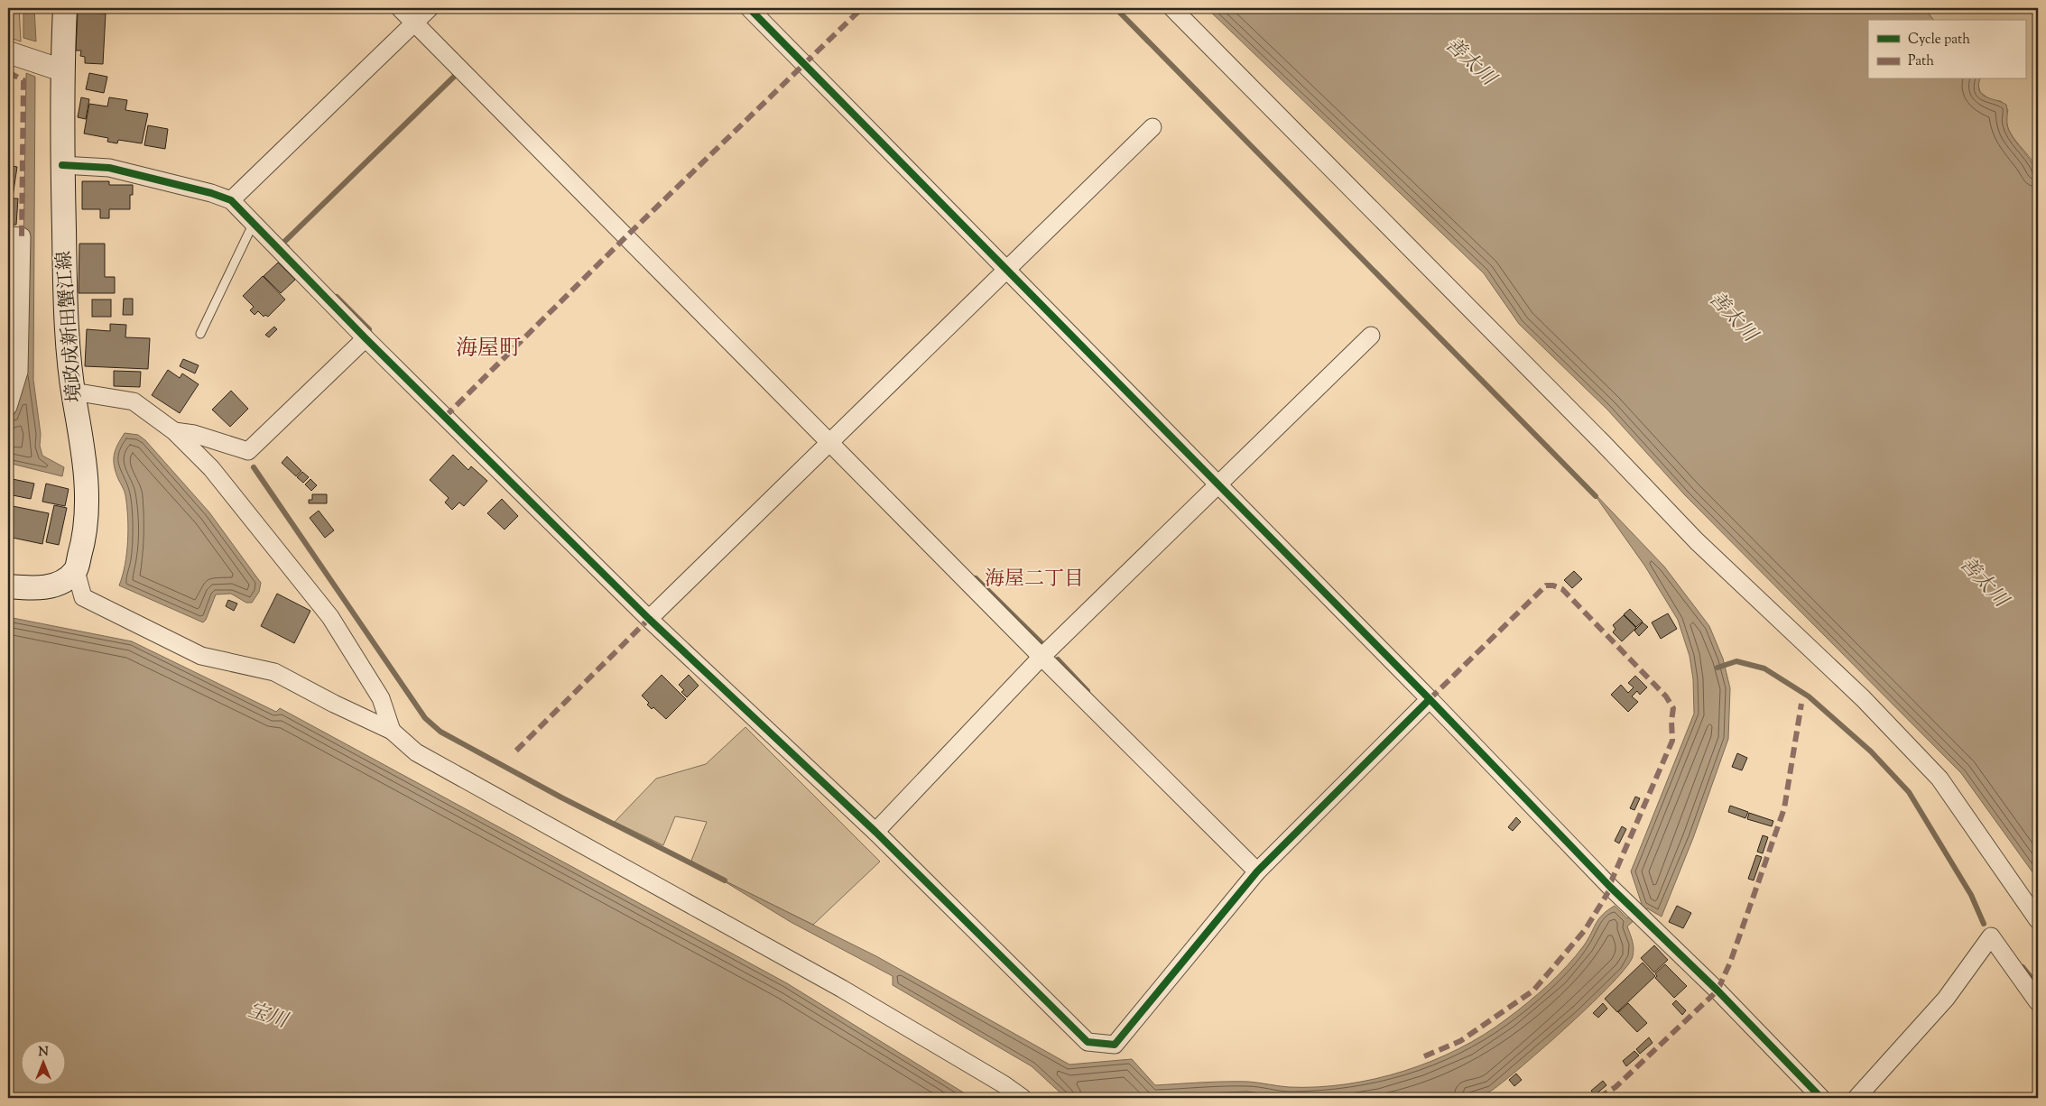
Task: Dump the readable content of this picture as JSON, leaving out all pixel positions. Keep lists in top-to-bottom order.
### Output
{
  "streets": {
    "main road": ["境政成新田蟹江線"]
  },
  "districts": ["海屋町", "海屋二丁目"],
  "water": ["善太川", "宝川"],
  "legend": ["Cycle path", "Path"],
  "north": "top"
}
